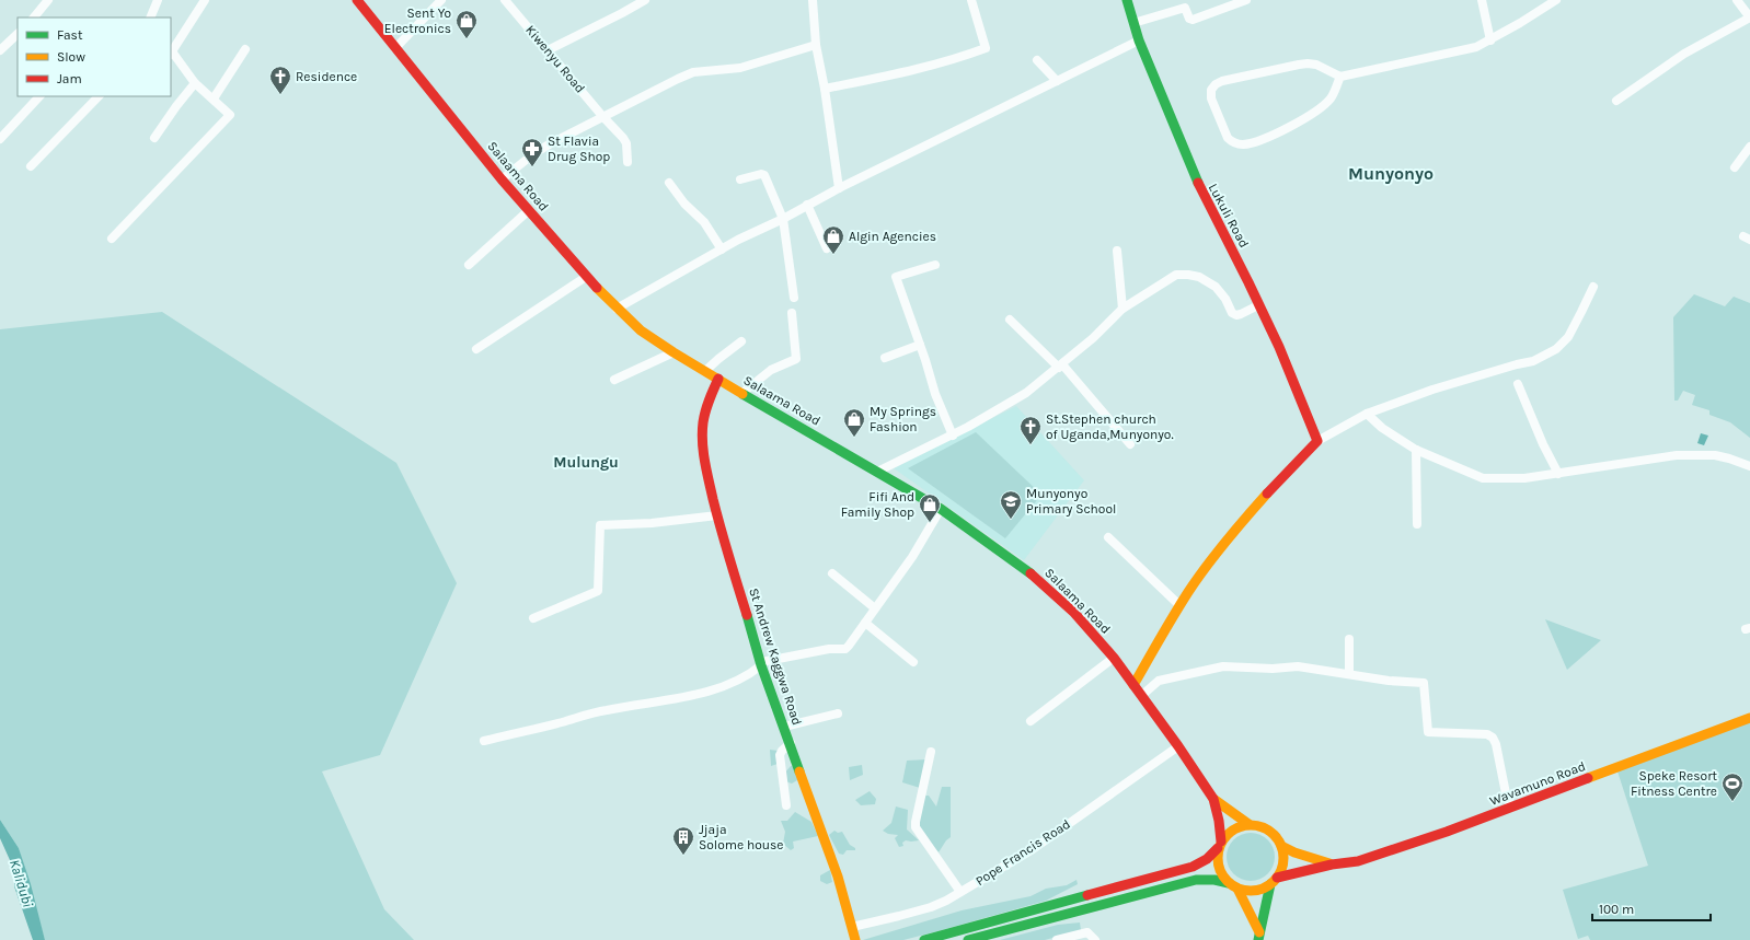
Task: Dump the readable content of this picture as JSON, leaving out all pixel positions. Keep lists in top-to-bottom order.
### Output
{
  "streets": {
    "main road": [
      "Salaama Road",
      "Lukuli Road",
      "St Andrew Kaggwa Road",
      "Wavamuno Road"
    ],
    "street": ["Kiwenyu Road", "Pope Francis Road"]
  },
  "crossings": [
    ["Salaama Road", "St Andrew Kaggwa Road"],
    ["Salaama Road", "Wavamuno Road"],
    ["Salaama Road", "Pope Francis Road"],
    ["St Andrew Kaggwa Road", "Pope Francis Road"]
  ],
  "districts": ["Munyonyo", "Mulungu"],
  "water": ["Kalidubi"],
  "places": {
    "shop": [
      "Sent Yo Electronics",
      "Algin Agencies",
      "My Springs Fashion",
      "Fifi And Family Shop"
    ],
    "church": ["Residence", "St.Stephen church of Uganda,Munyonyo."],
    "pharmacy": ["St Flavia Drug Shop"],
    "school or university": ["Munyonyo Primary School"],
    "sports": ["Speke Resort Fitness Centre"],
    "building": ["Jjaja Solome house"]
  },
  "legend": ["Fast", "Slow", "Jam"],
  "scale_bar": "100 m"
}
